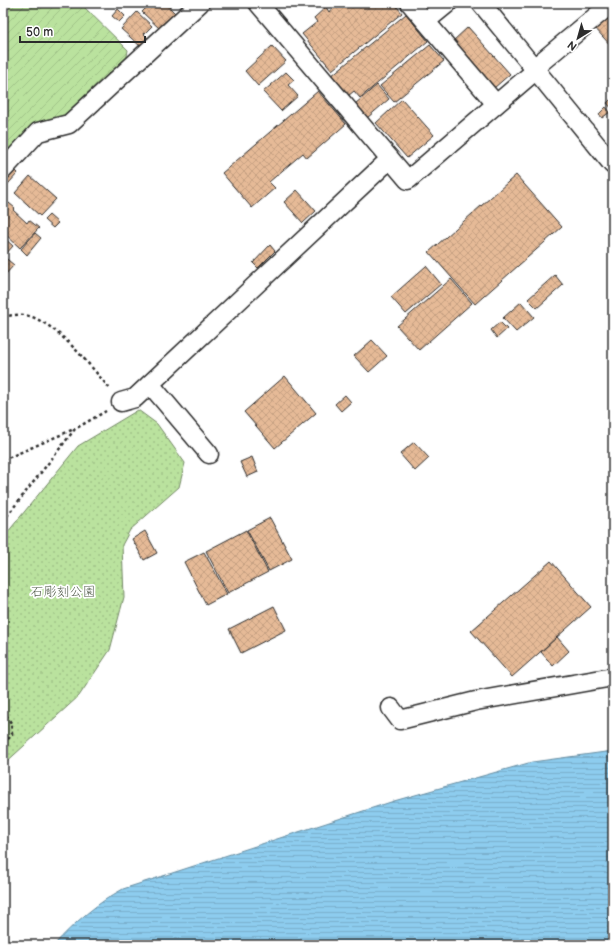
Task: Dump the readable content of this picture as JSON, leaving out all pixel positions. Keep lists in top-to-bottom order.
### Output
{
  "parks": ["石彫刻公園"],
  "scale_bar": "50 m",
  "north": "bottom left"
}
